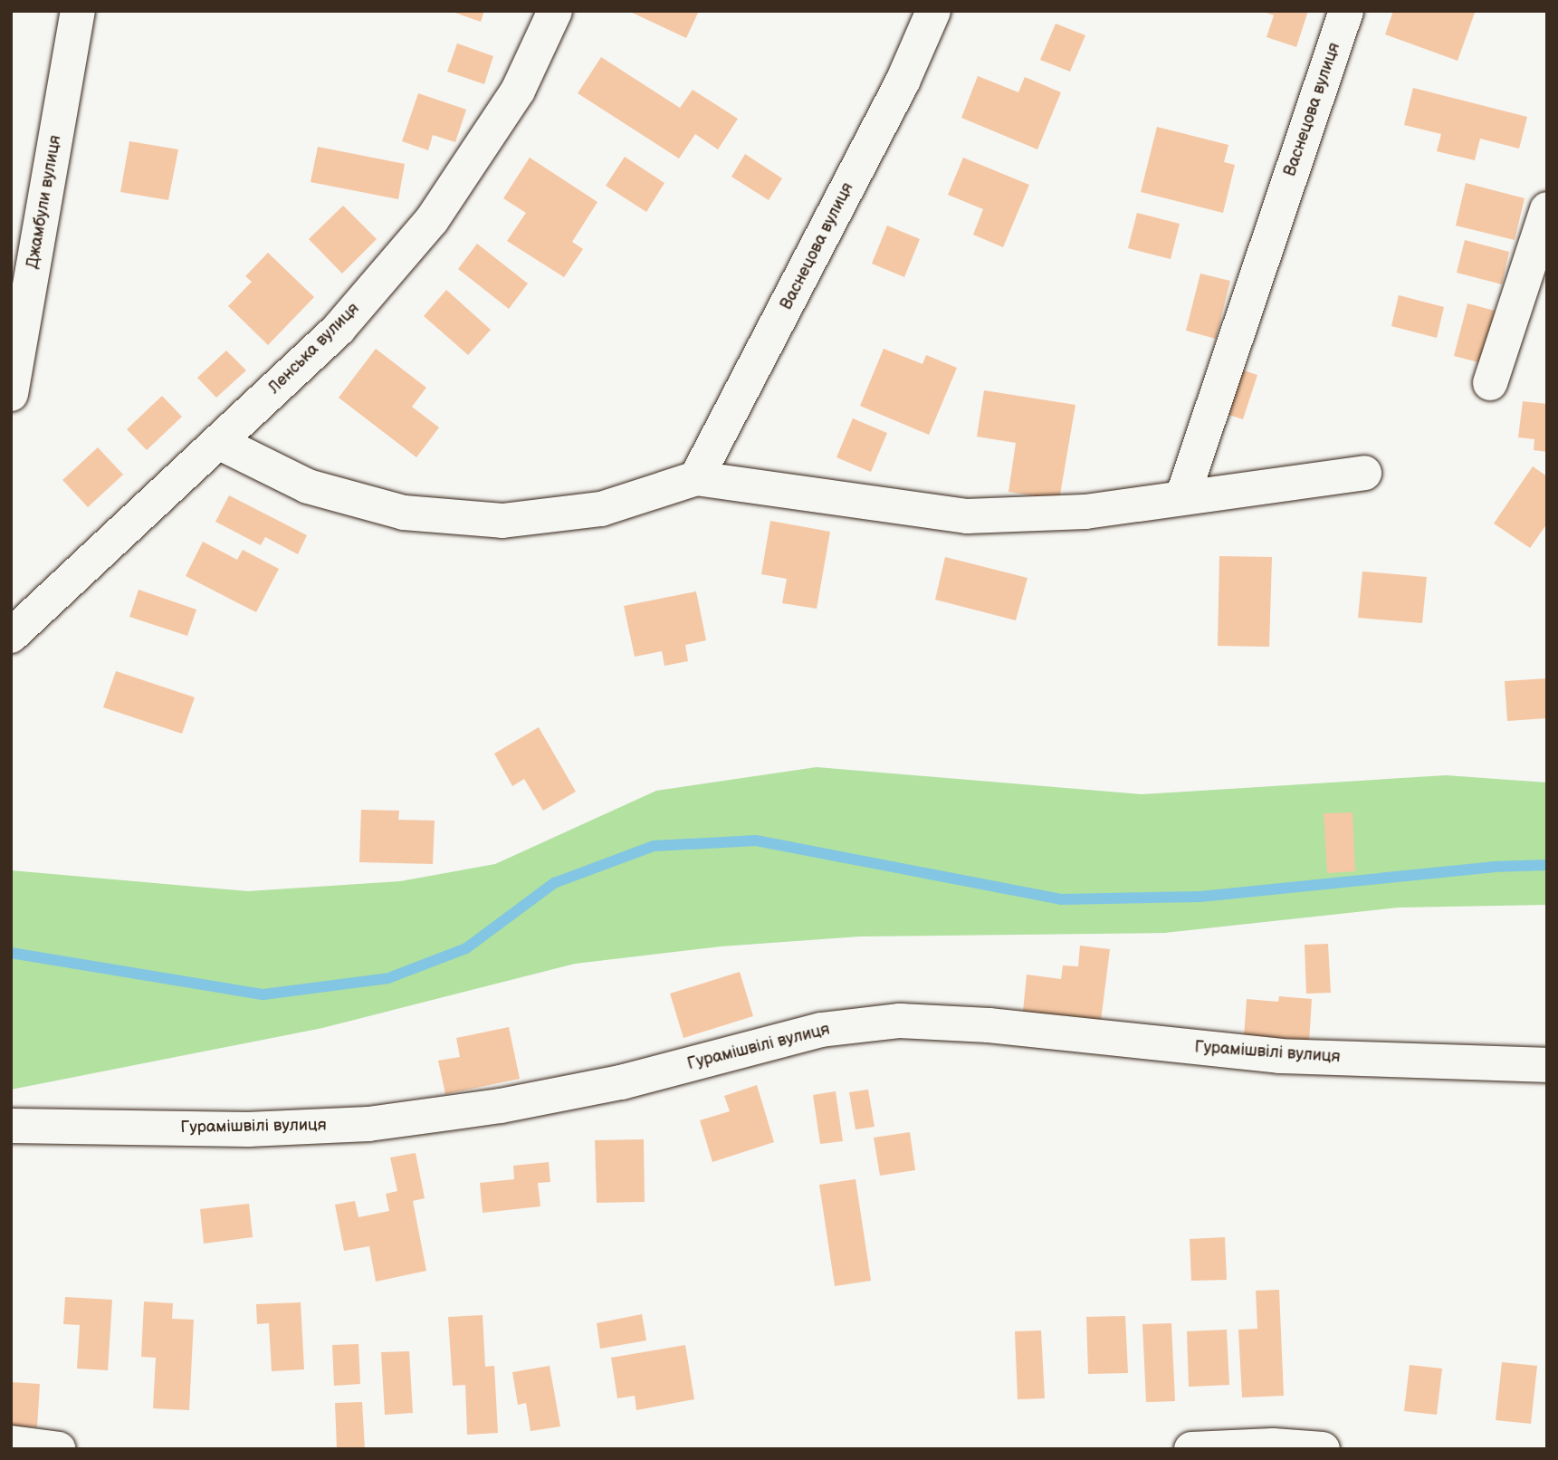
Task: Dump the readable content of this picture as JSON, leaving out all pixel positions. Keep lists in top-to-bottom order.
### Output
{
  "streets": {
    "street": [
      "Васнецова вулиця",
      "Джамбули вулиця",
      "Ленська вулиця",
      "Гурамішвілі вулиця"
    ]
  }
}
